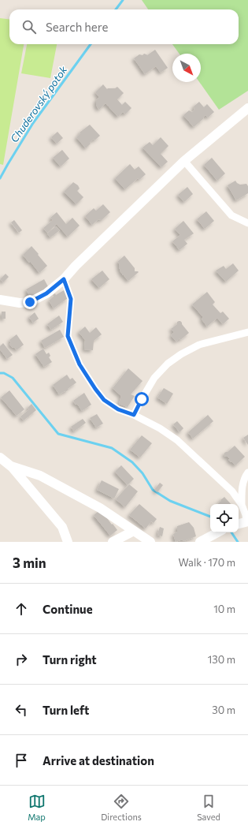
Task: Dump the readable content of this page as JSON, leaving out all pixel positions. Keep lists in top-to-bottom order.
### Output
{
  "water": ["Chuderovský potok"],
  "north": "bottom right",
  "page": {
    "search": "Search here",
    "heading": ["3 min", "Walk · 170 m"],
    "list": [
      ["Continue", "10 m"],
      ["Turn right", "130 m"],
      ["Turn left", "30 m"],
      "Arrive at destination"
    ],
    "nav": ["Map", "Directions", "Saved"]
  }
}
